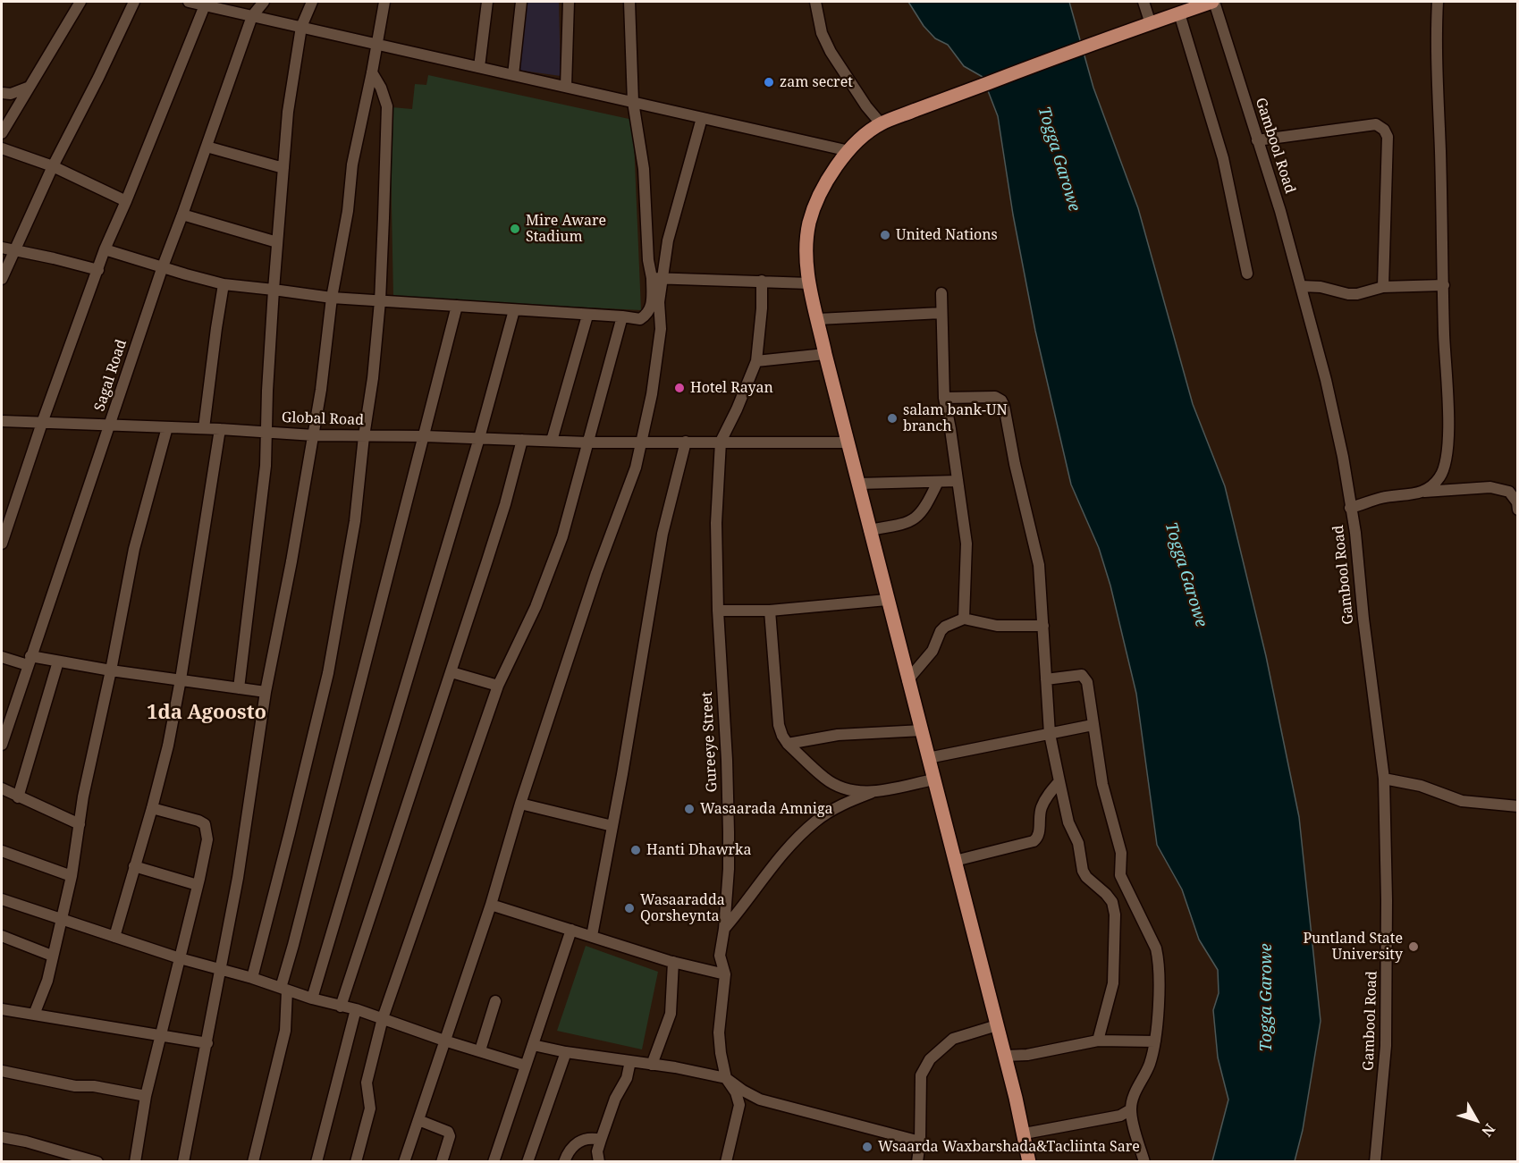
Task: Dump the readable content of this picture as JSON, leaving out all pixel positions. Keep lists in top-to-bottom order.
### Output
{
  "streets": {
    "street": [
      "Gambool Road",
      "Sagal Road",
      "Global Road",
      "Gureeye Street"
    ]
  },
  "crossings": [
    ["Sagal Road", "Global Road"],
    ["Global Road", "Gureeye Street"]
  ],
  "districts": ["1da Agoosto"],
  "water": ["Togga Garowe"],
  "places": [
    "zam secret",
    "Mire Aware Stadium",
    "United Nations",
    "Hotel Rayan",
    "salam bank-UN branch",
    "Wasaarada Amniga",
    "Hanti Dhawrka",
    "Wasaaradda Qorsheynta",
    "Puntland State University",
    "Wsaarda Waxbarshada&Tacliinta Sare"
  ],
  "north": "bottom right"
}
